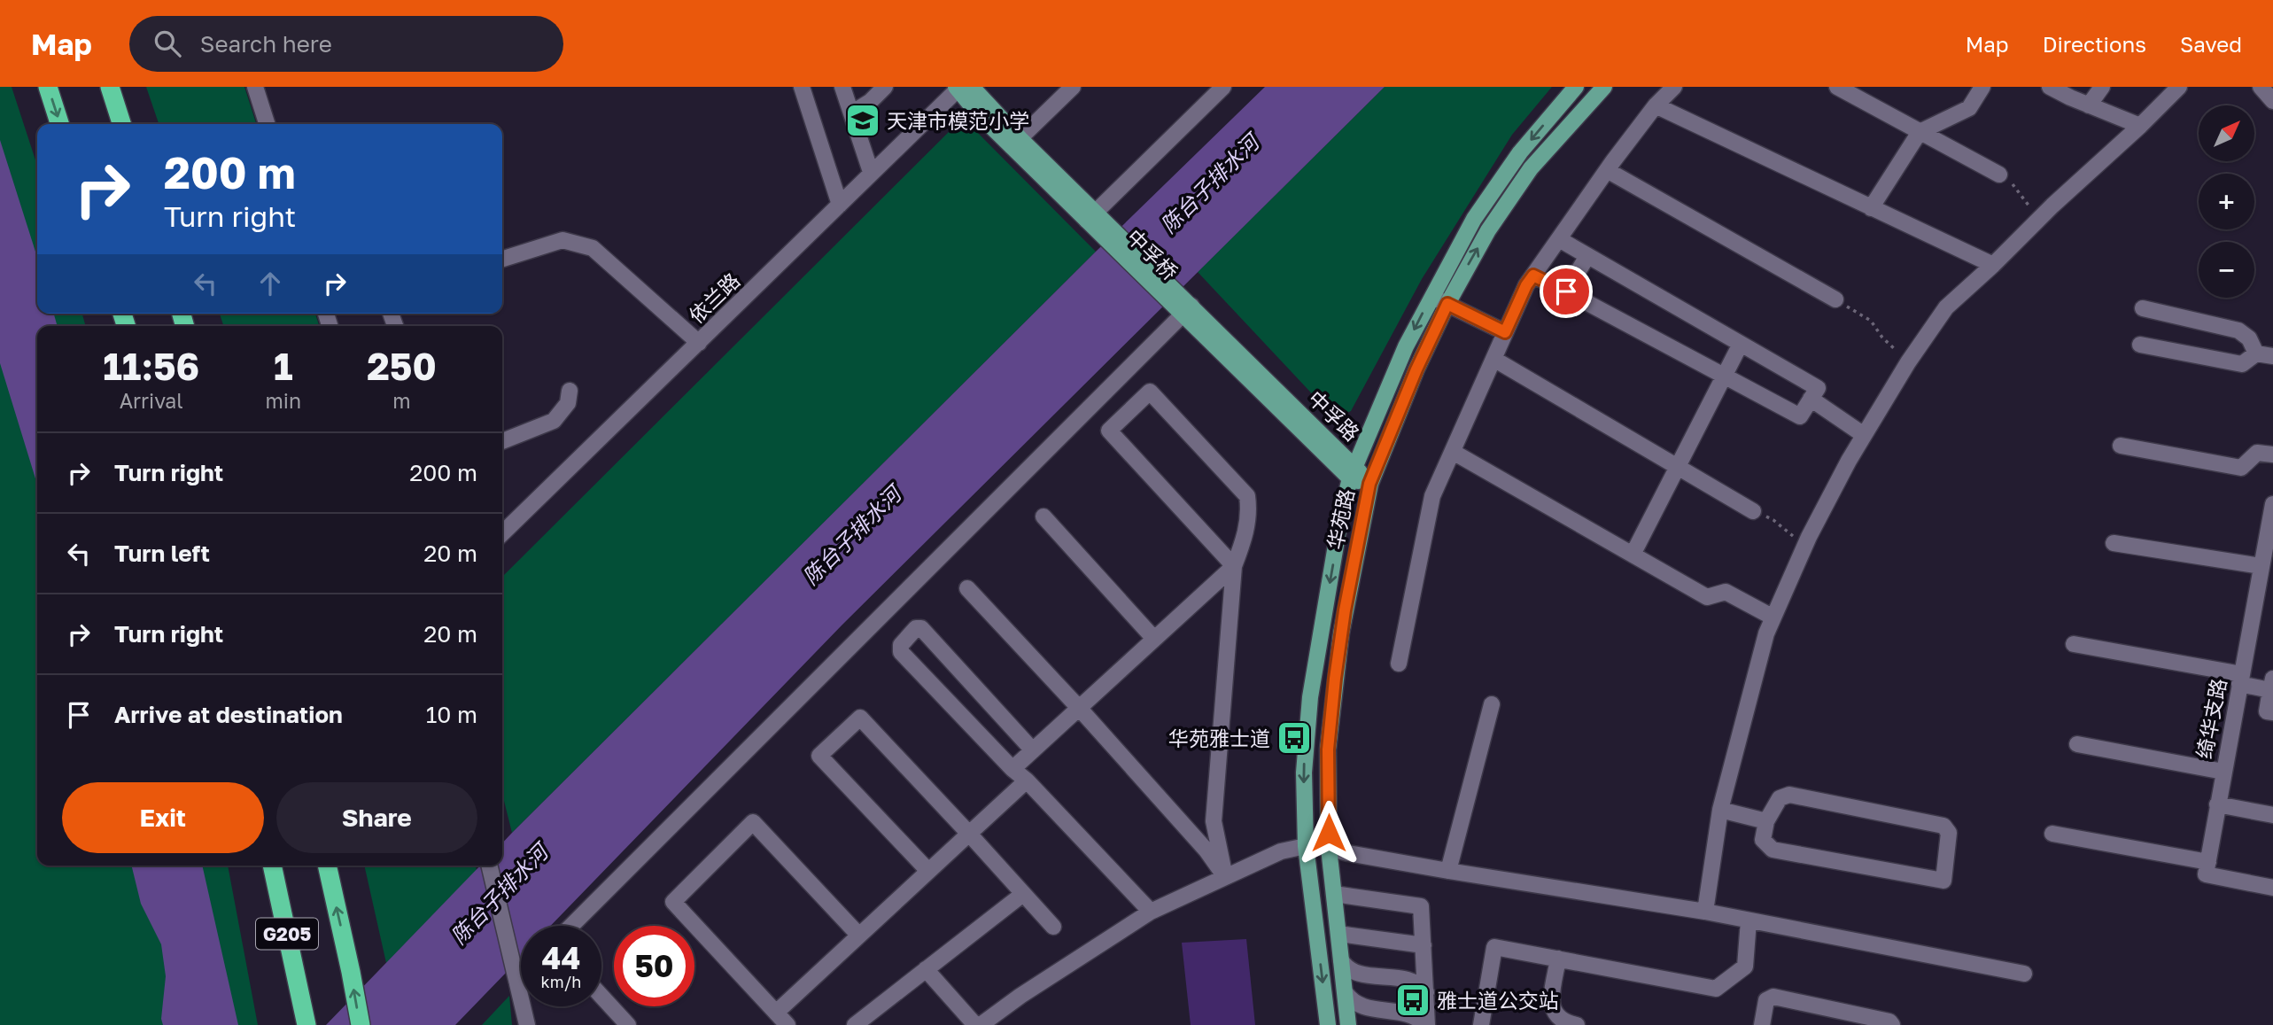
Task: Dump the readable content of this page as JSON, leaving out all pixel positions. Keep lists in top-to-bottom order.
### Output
{
  "streets": {
    "highway": ["G205"],
    "main road": ["中孚桥", "中孚路", "华苑路"],
    "street": ["依兰路", "绮华支路"]
  },
  "crossings": [
    ["中孚桥", "中孚路"],
    ["中孚路", "华苑路"]
  ],
  "water": ["陈台子排水河"],
  "places": {
    "school or university": ["天津市模范小学"],
    "bus stop": ["华苑雅士道", "雅士道公交站"]
  },
  "north": "top right",
  "page": {
    "header": "Map",
    "search": "Search here",
    "nav": ["Map", "Directions", "Saved"],
    "map_buttons": ["+", "−"],
    "turn": ["200 m", "Turn right"],
    "eta": [
      "11:56",
      "Arrival",
      "1",
      "min",
      "250",
      "m"
    ],
    "list": [
      {
        "name": "Turn right",
        "value": "200 m"
      },
      {
        "name": "Turn left",
        "value": "20 m"
      },
      {
        "name": "Turn right",
        "value": "20 m"
      },
      {
        "name": "Arrive at destination",
        "value": "10 m"
      }
    ],
    "buttons": ["Exit", "Share"],
    "speed": "44 km/h",
    "limit": "50"
  }
}
